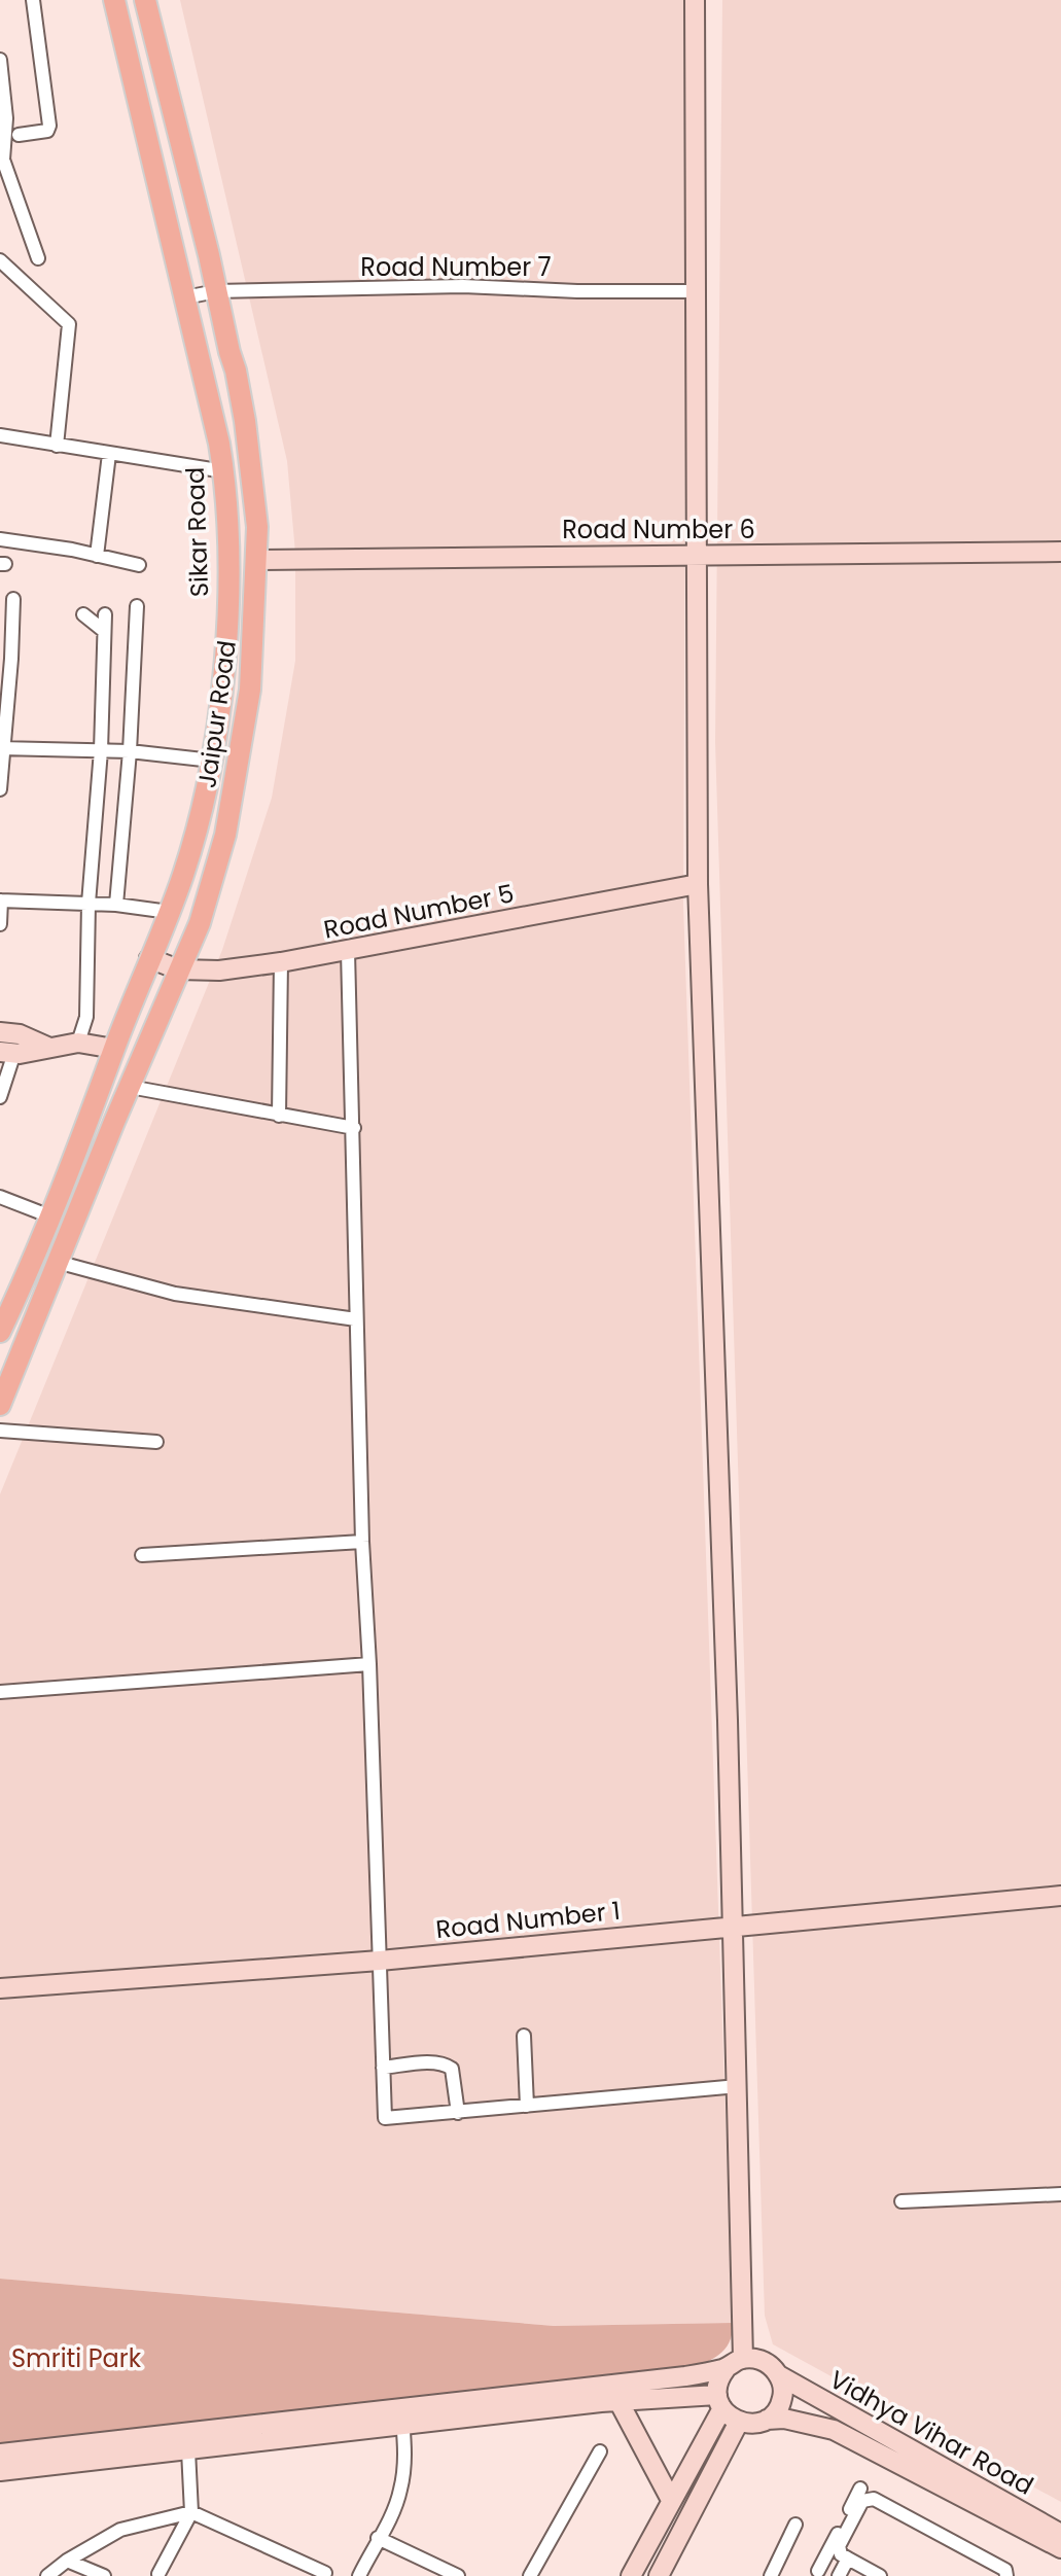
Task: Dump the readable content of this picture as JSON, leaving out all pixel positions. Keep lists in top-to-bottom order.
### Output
{
  "streets": {
    "main road": ["Sikar Road", "Jaipur Road"],
    "street": [
      "Road Number 7",
      "Road Number 6",
      "Road Number 5",
      "Road Number 1",
      "Vidhya Vihar Road"
    ]
  },
  "crossings": [
    ["Road Number 7", "Sikar Road"],
    ["Road Number 7", "Jaipur Road"],
    ["Road Number 6", "Jaipur Road"],
    ["Sikar Road", "Road Number 5"],
    ["Jaipur Road", "Road Number 5"]
  ],
  "parks": ["Smriti Park"]
}
